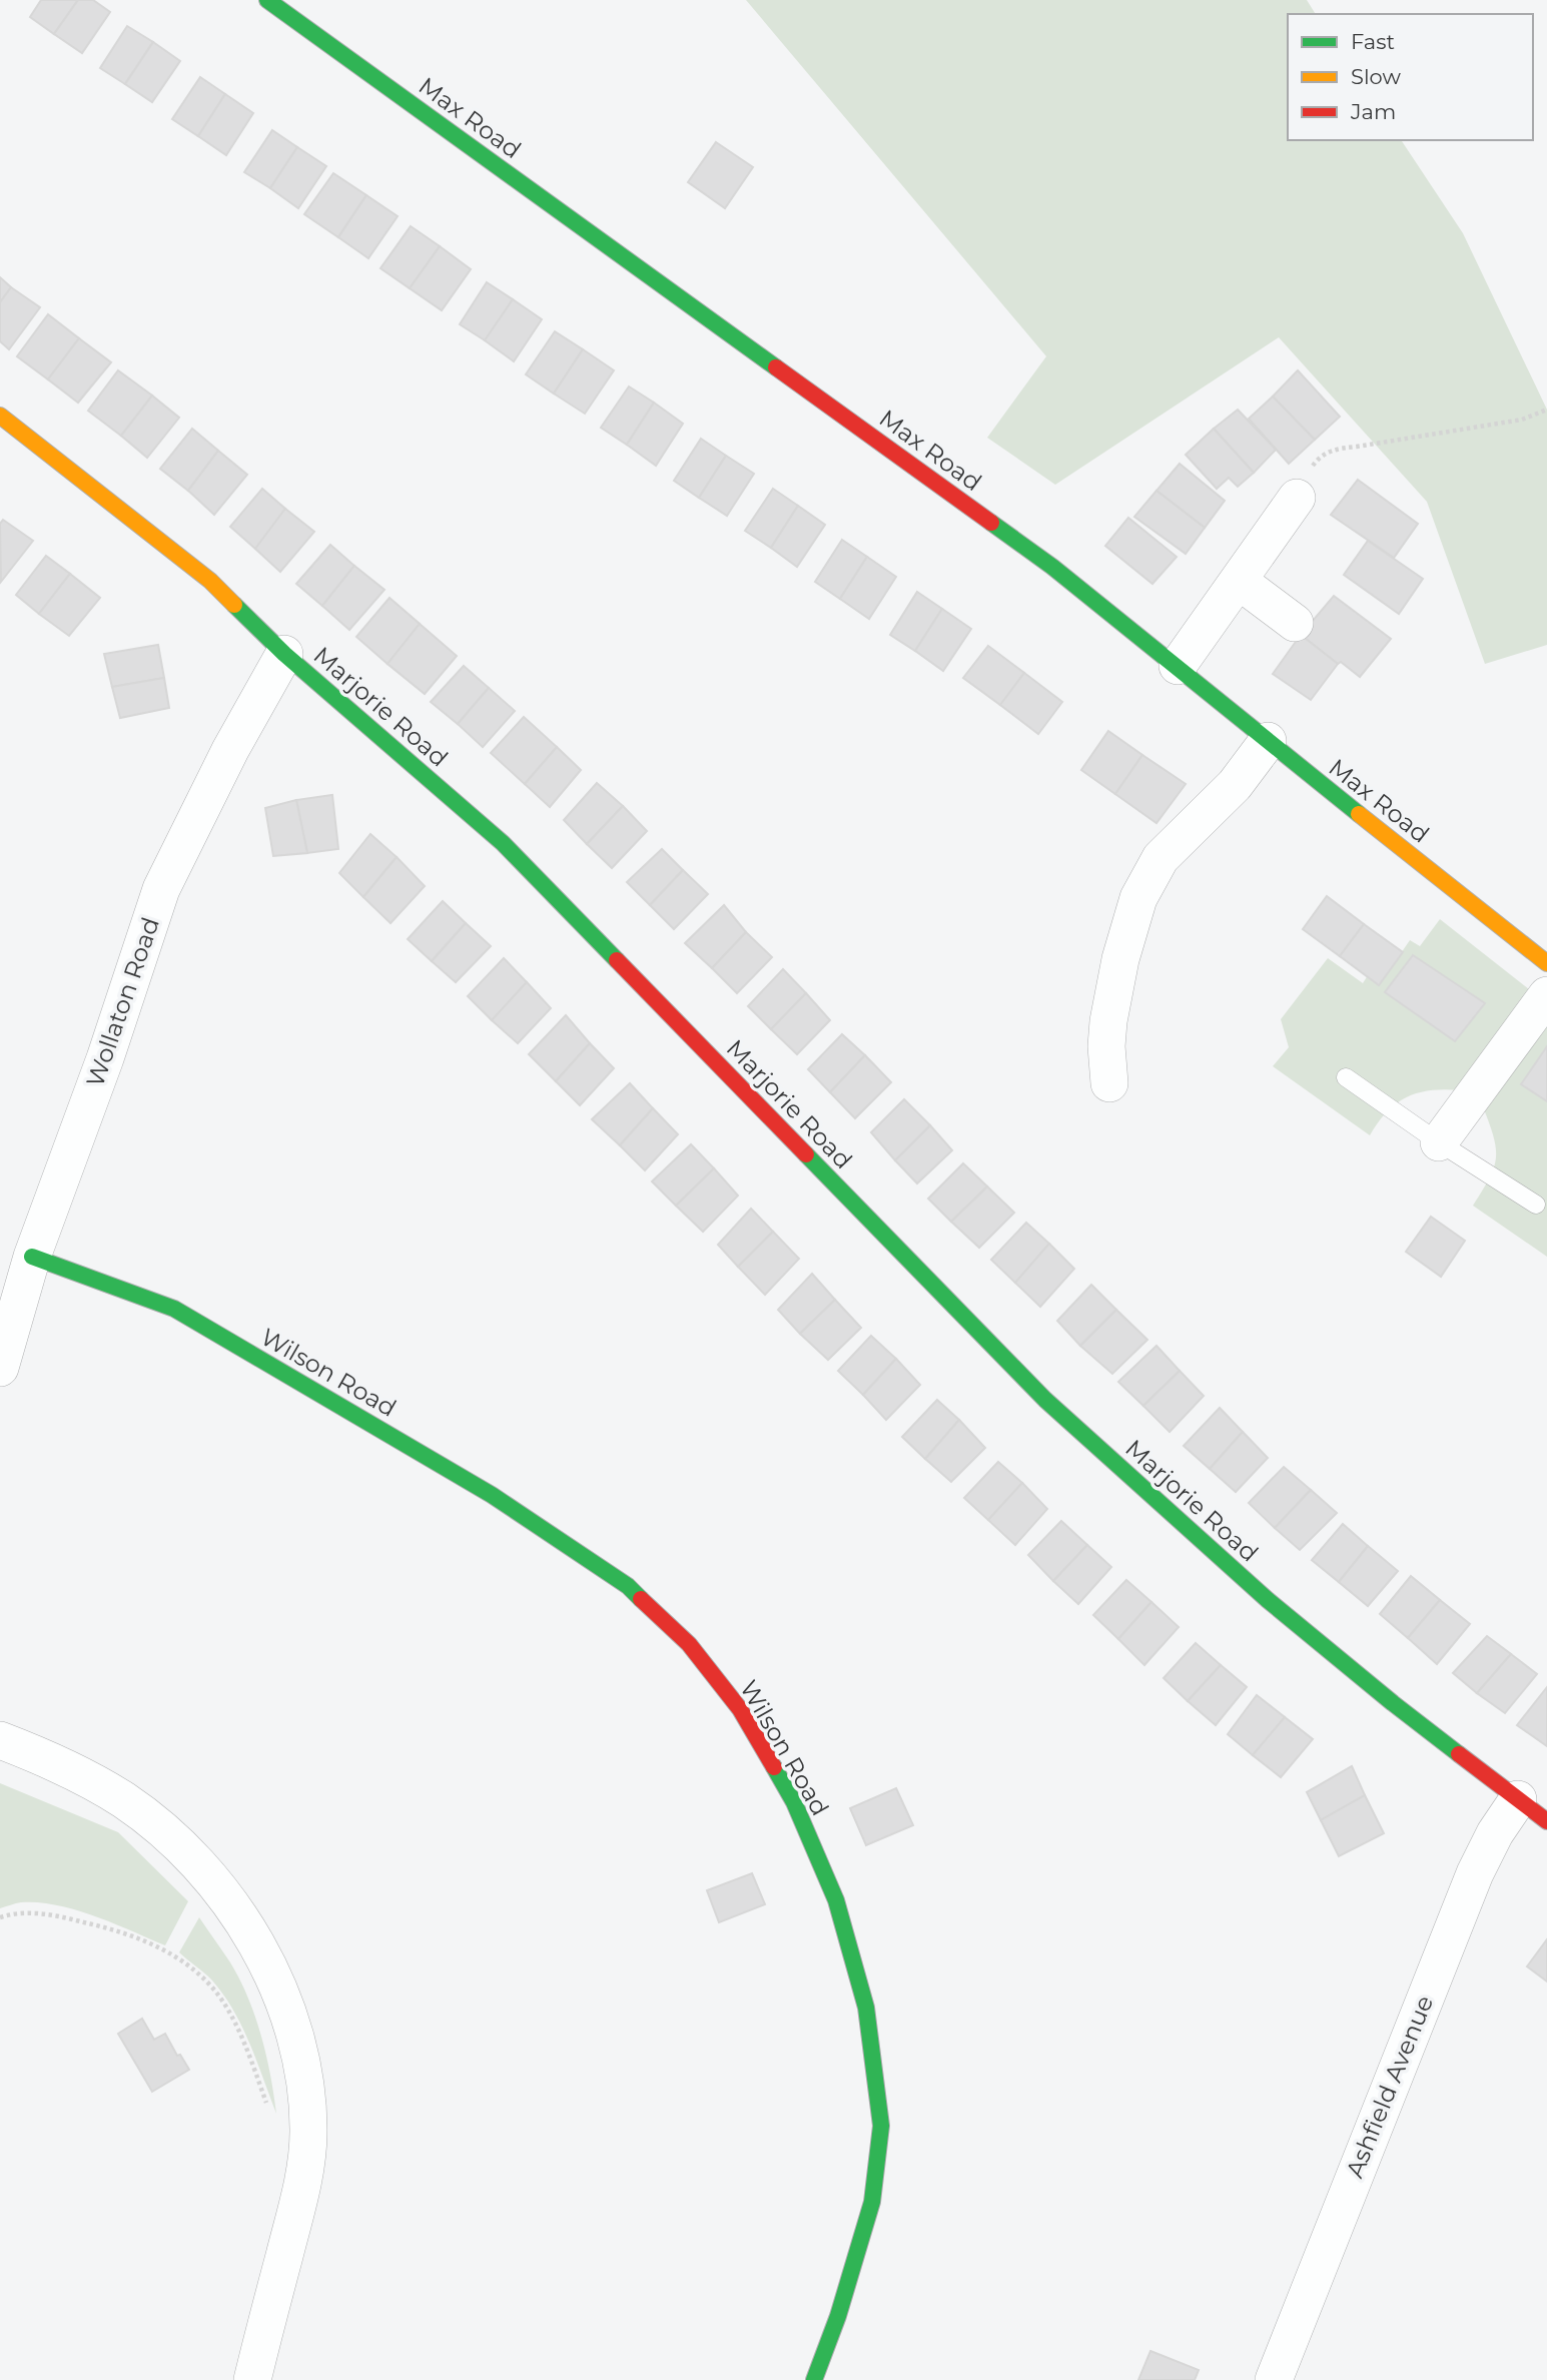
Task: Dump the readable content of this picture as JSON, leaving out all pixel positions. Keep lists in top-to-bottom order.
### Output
{
  "streets": {
    "street": [
      "Max Road",
      "Marjorie Road",
      "Wollaton Road",
      "Wilson Road",
      "Ashfield Avenue"
    ]
  },
  "crossings": [
    ["Marjorie Road", "Wollaton Road"],
    ["Marjorie Road", "Ashfield Avenue"],
    ["Wollaton Road", "Wilson Road"]
  ],
  "legend": ["Fast", "Slow", "Jam"]
}
